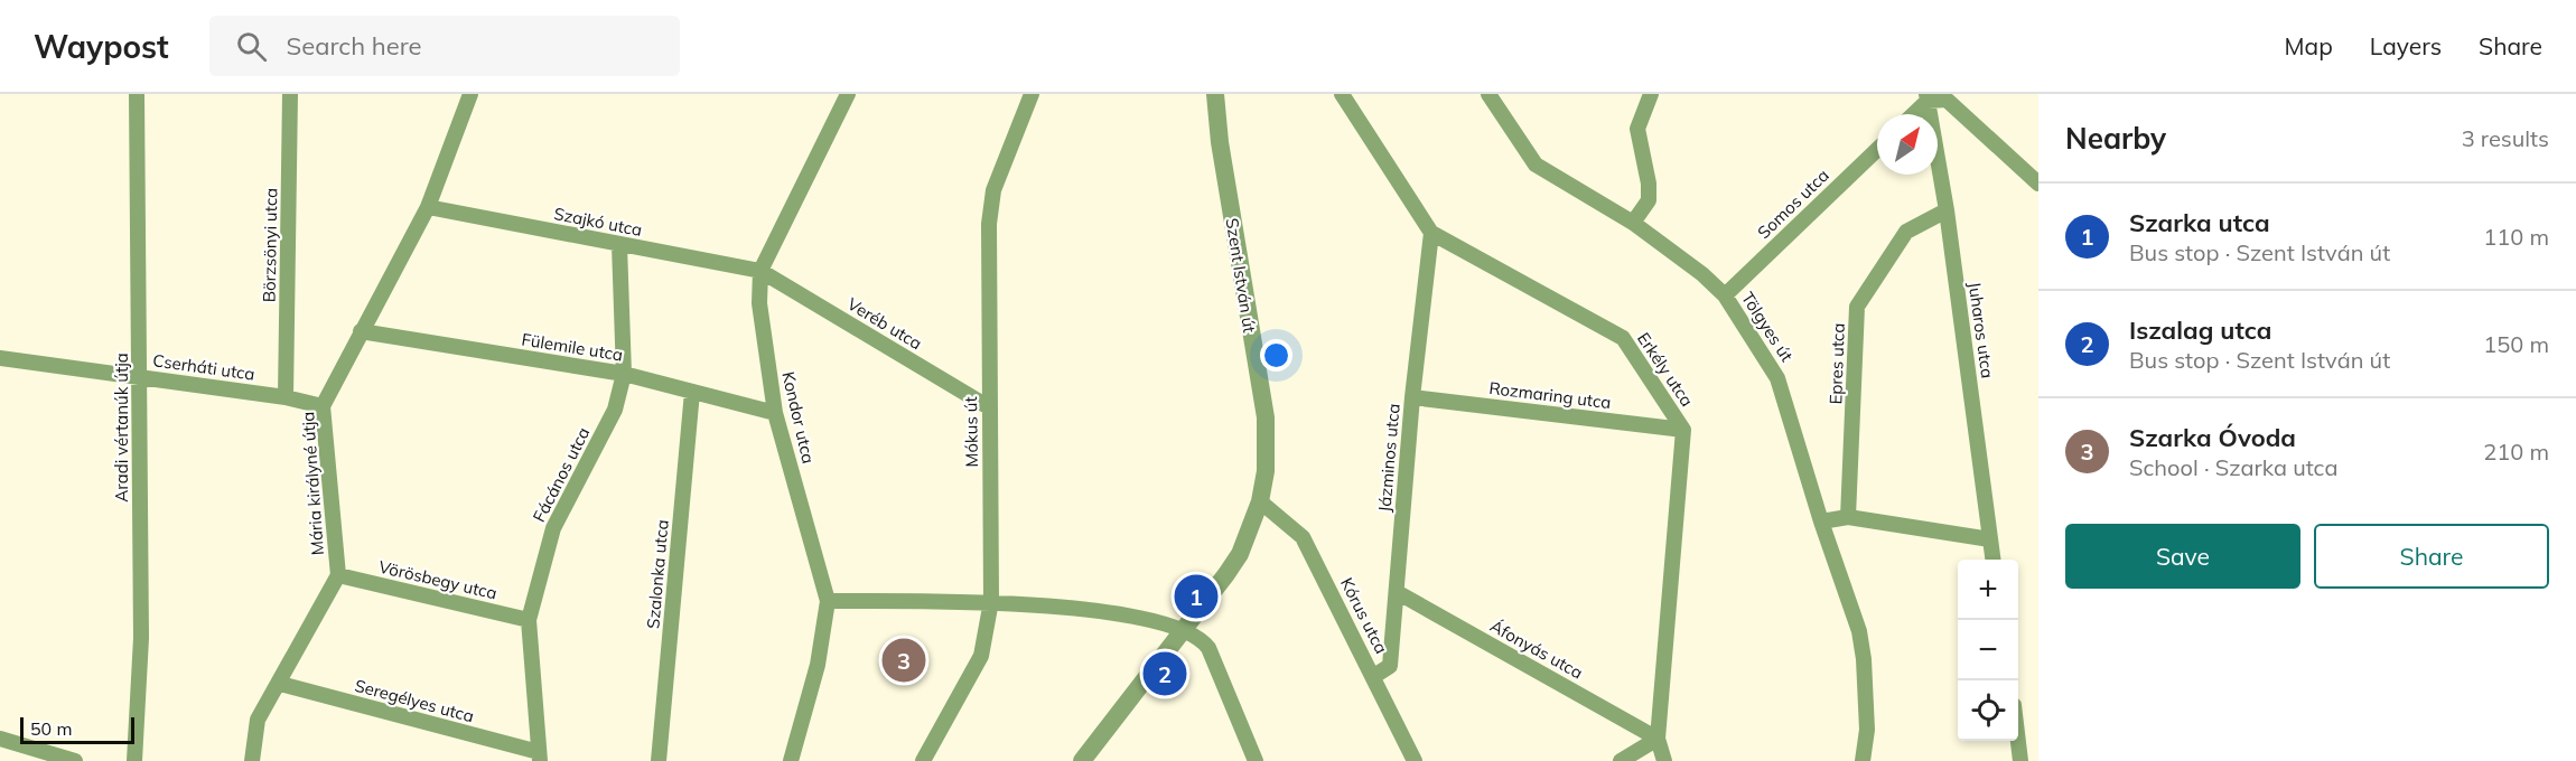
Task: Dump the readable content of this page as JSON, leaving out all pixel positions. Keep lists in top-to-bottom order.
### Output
{
  "streets": {
    "street": [
      "Somos utca",
      "Szajkó utca",
      "Börzsönyi utca",
      "Szent István út",
      "Veréb utca",
      "Tölgyes út",
      "Juharos utca",
      "Fülemile utca",
      "Epres utca",
      "Cserháti utca",
      "Erkély utca",
      "Rozmaring utca",
      "Kondor utca",
      "Aradi vértanúk útja",
      "Mókus út",
      "Jázminos utca",
      "Fácános utca",
      "Mária királyné útja",
      "Szalonka utca",
      "Vörösbegy utca",
      "Kórus utca",
      "Áfonyás utca",
      "Seregélyes utca"
    ]
  },
  "crossings": [
    ["Somos utca", "Tölgyes út"],
    ["Szajkó utca", "Veréb utca"],
    ["Szajkó utca", "Kondor utca"],
    ["Szajkó utca", "Fácános utca"],
    ["Szajkó utca", "Mária királyné útja"],
    ["Börzsönyi utca", "Cserháti utca"],
    ["Szent István út", "Kórus utca"],
    ["Veréb utca", "Kondor utca"],
    ["Veréb utca", "Mókus út"],
    ["Juharos utca", "Epres utca"],
    ["Fülemile utca", "Kondor utca"],
    ["Fülemile utca", "Fácános utca"],
    ["Fülemile utca", "Mária királyné útja"],
    ["Fülemile utca", "Szalonka utca"],
    ["Cserháti utca", "Aradi vértanúk útja"],
    ["Cserháti utca", "Mária királyné útja"],
    ["Erkély utca", "Rozmaring utca"],
    ["Erkély utca", "Jázminos utca"],
    ["Erkély utca", "Áfonyás utca"],
    ["Rozmaring utca", "Jázminos utca"],
    ["Jázminos utca", "Kórus utca"],
    ["Jázminos utca", "Áfonyás utca"],
    ["Fácános utca", "Vörösbegy utca"],
    ["Fácános utca", "Seregélyes utca"],
    ["Mária királyné útja", "Vörösbegy utca"],
    ["Mária királyné útja", "Seregélyes utca"]
  ],
  "scale_bar": "50 m",
  "north": "top right",
  "page": {
    "header": "Waypost",
    "search": "Search here",
    "nav": ["Map", "Layers", "Share"],
    "heading": ["Nearby", "3 results"],
    "list": [
      {
        "mark": "1",
        "name": "Szarka utca",
        "note": "Bus stop · Szent István út",
        "value": "110 m"
      },
      {
        "mark": "2",
        "name": "Iszalag utca",
        "note": "Bus stop · Szent István út",
        "value": "150 m"
      },
      {
        "mark": "3",
        "name": "Szarka Óvoda",
        "note": "School · Szarka utca",
        "value": "210 m"
      }
    ],
    "buttons": ["Save", "Share"],
    "map_buttons": ["+", "−"],
    "pins": ["1", "3", "2"],
    "scale": "50 m"
  }
}
